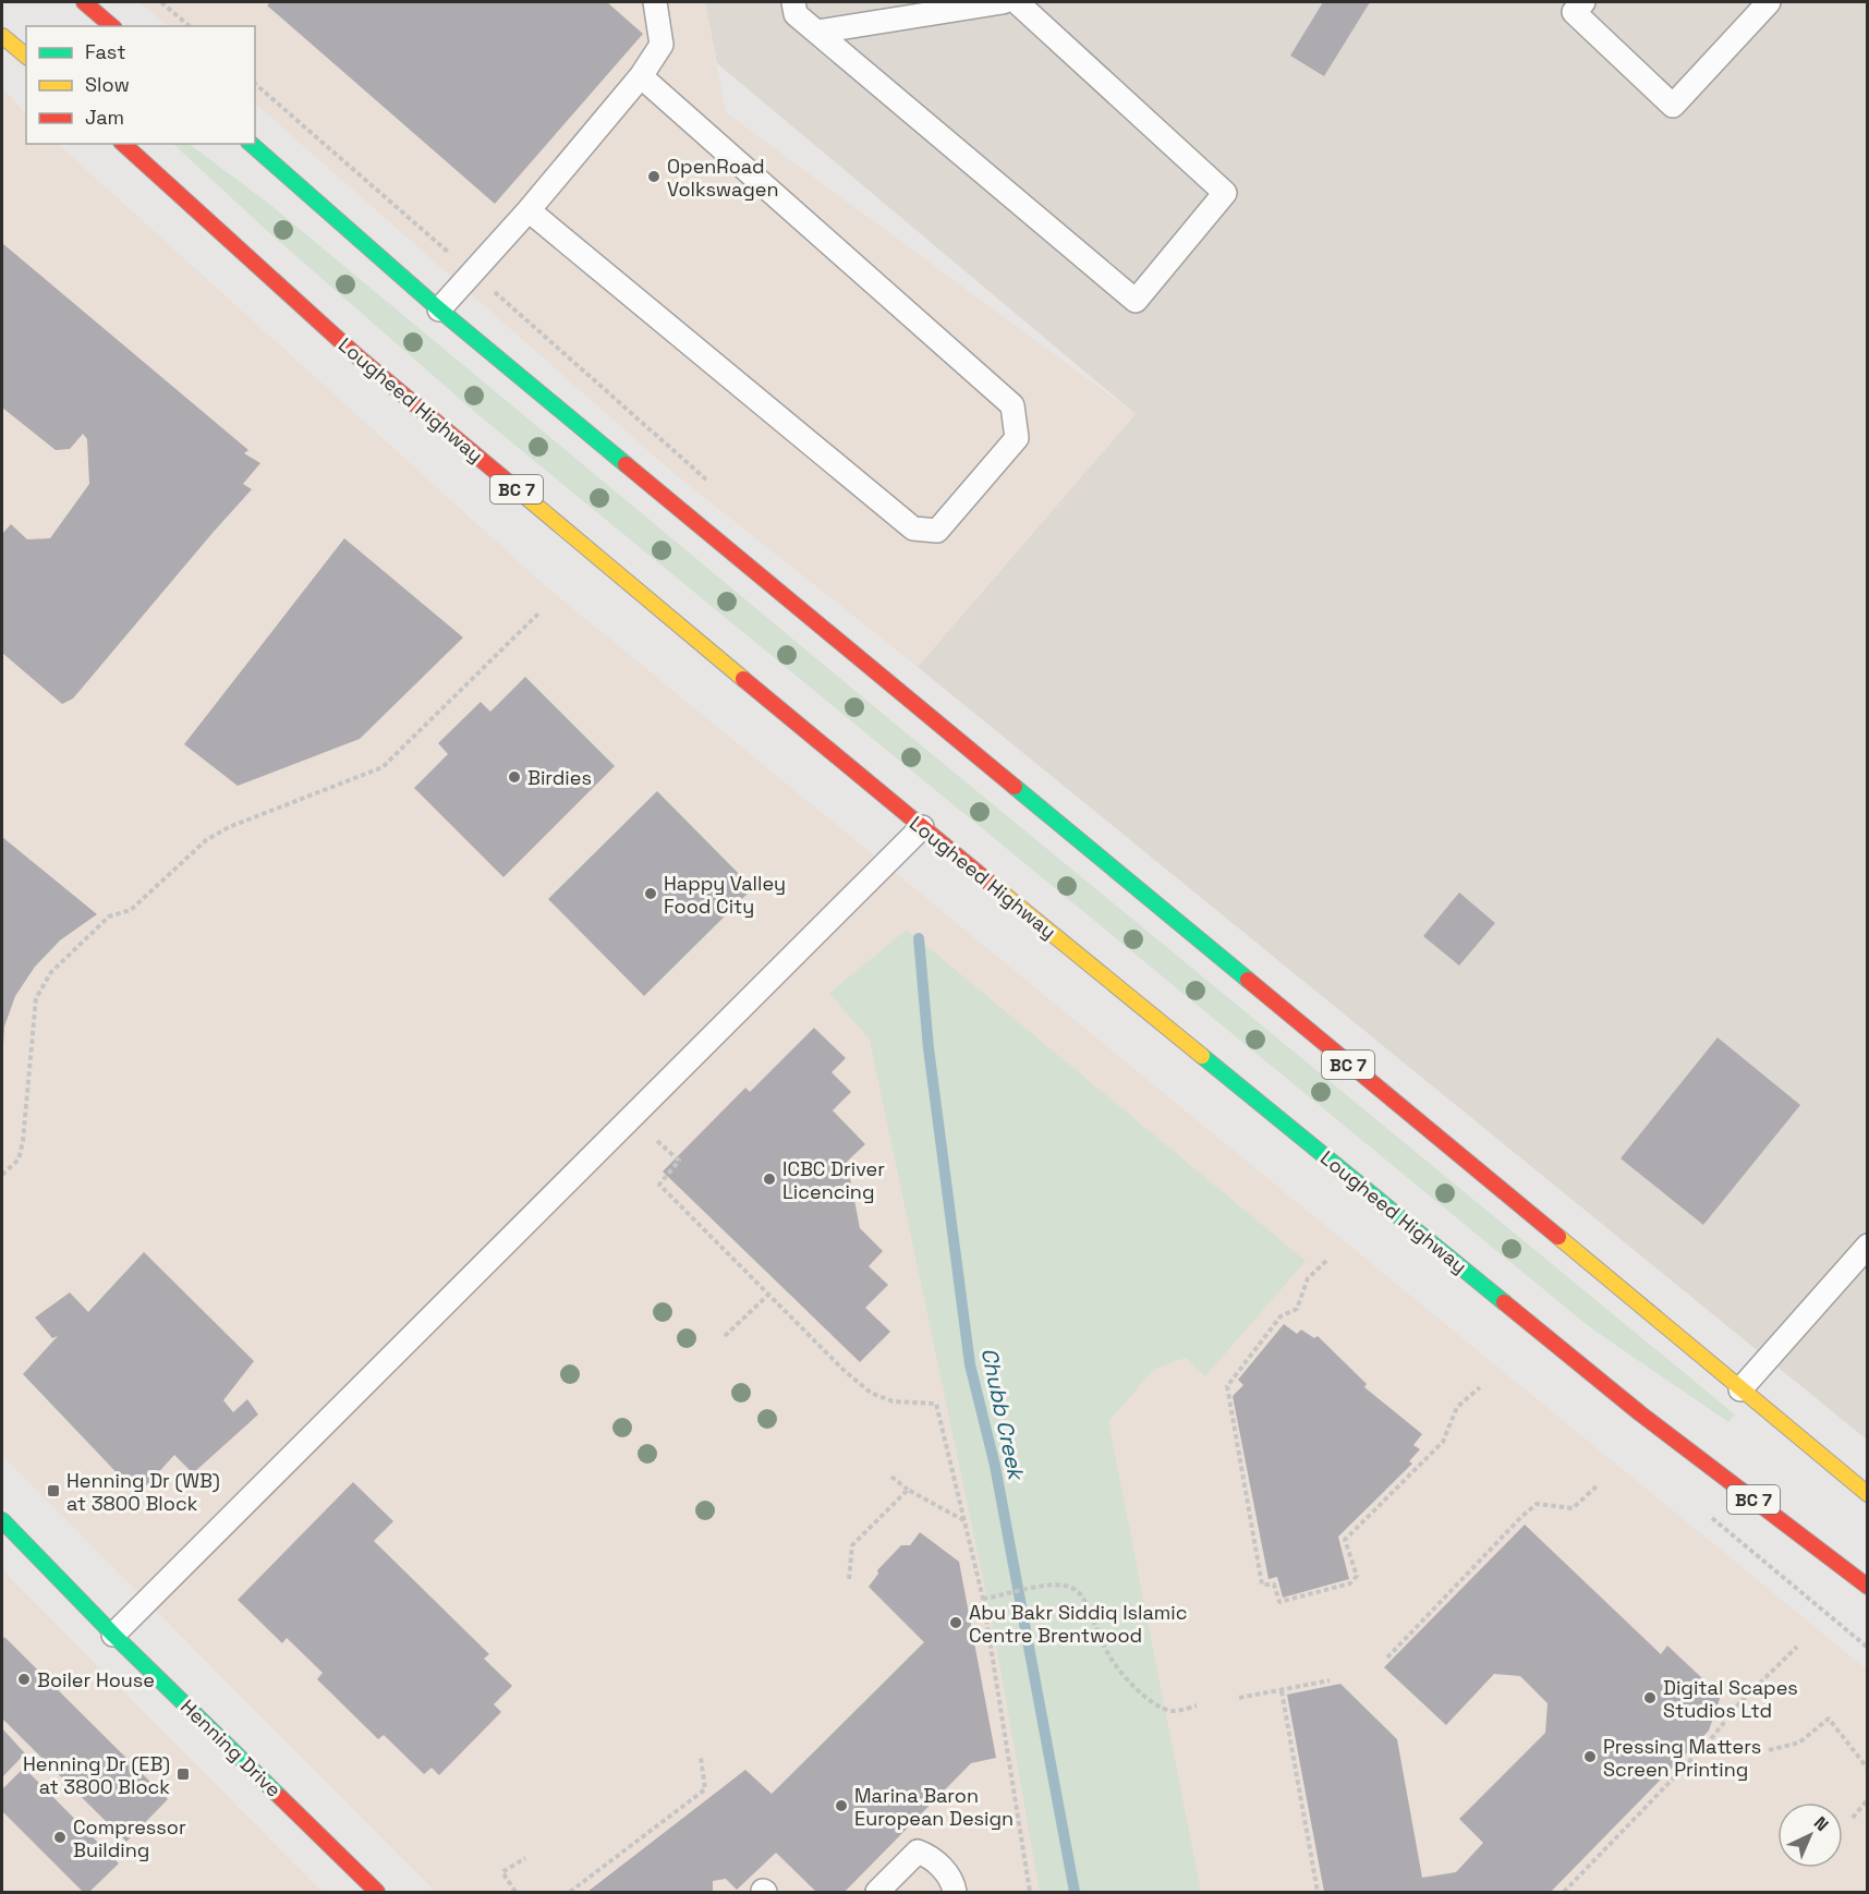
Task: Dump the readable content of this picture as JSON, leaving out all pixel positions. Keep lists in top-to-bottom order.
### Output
{
  "streets": {
    "main road": ["Lougheed Highway", "BC 7", "Henning Drive"]
  },
  "water": ["Chubb Creek"],
  "places": {
    "other": [
      "OpenRoad Volkswagen",
      "Birdies",
      "Happy Valley Food City",
      "ICBC Driver Licencing",
      "Abu Bakr Siddiq Islamic Centre Brentwood",
      "Boiler House",
      "Digital Scapes Studios Ltd",
      "Pressing Matters Screen Printing",
      "Marina Baron European Design",
      "Compressor Building"
    ],
    "transit": ["Henning Dr (WB) at 3800 Block", "Henning Dr (EB) at 3800 Block"]
  },
  "legend": ["Fast", "Slow", "Jam"],
  "north": "top right"
}
